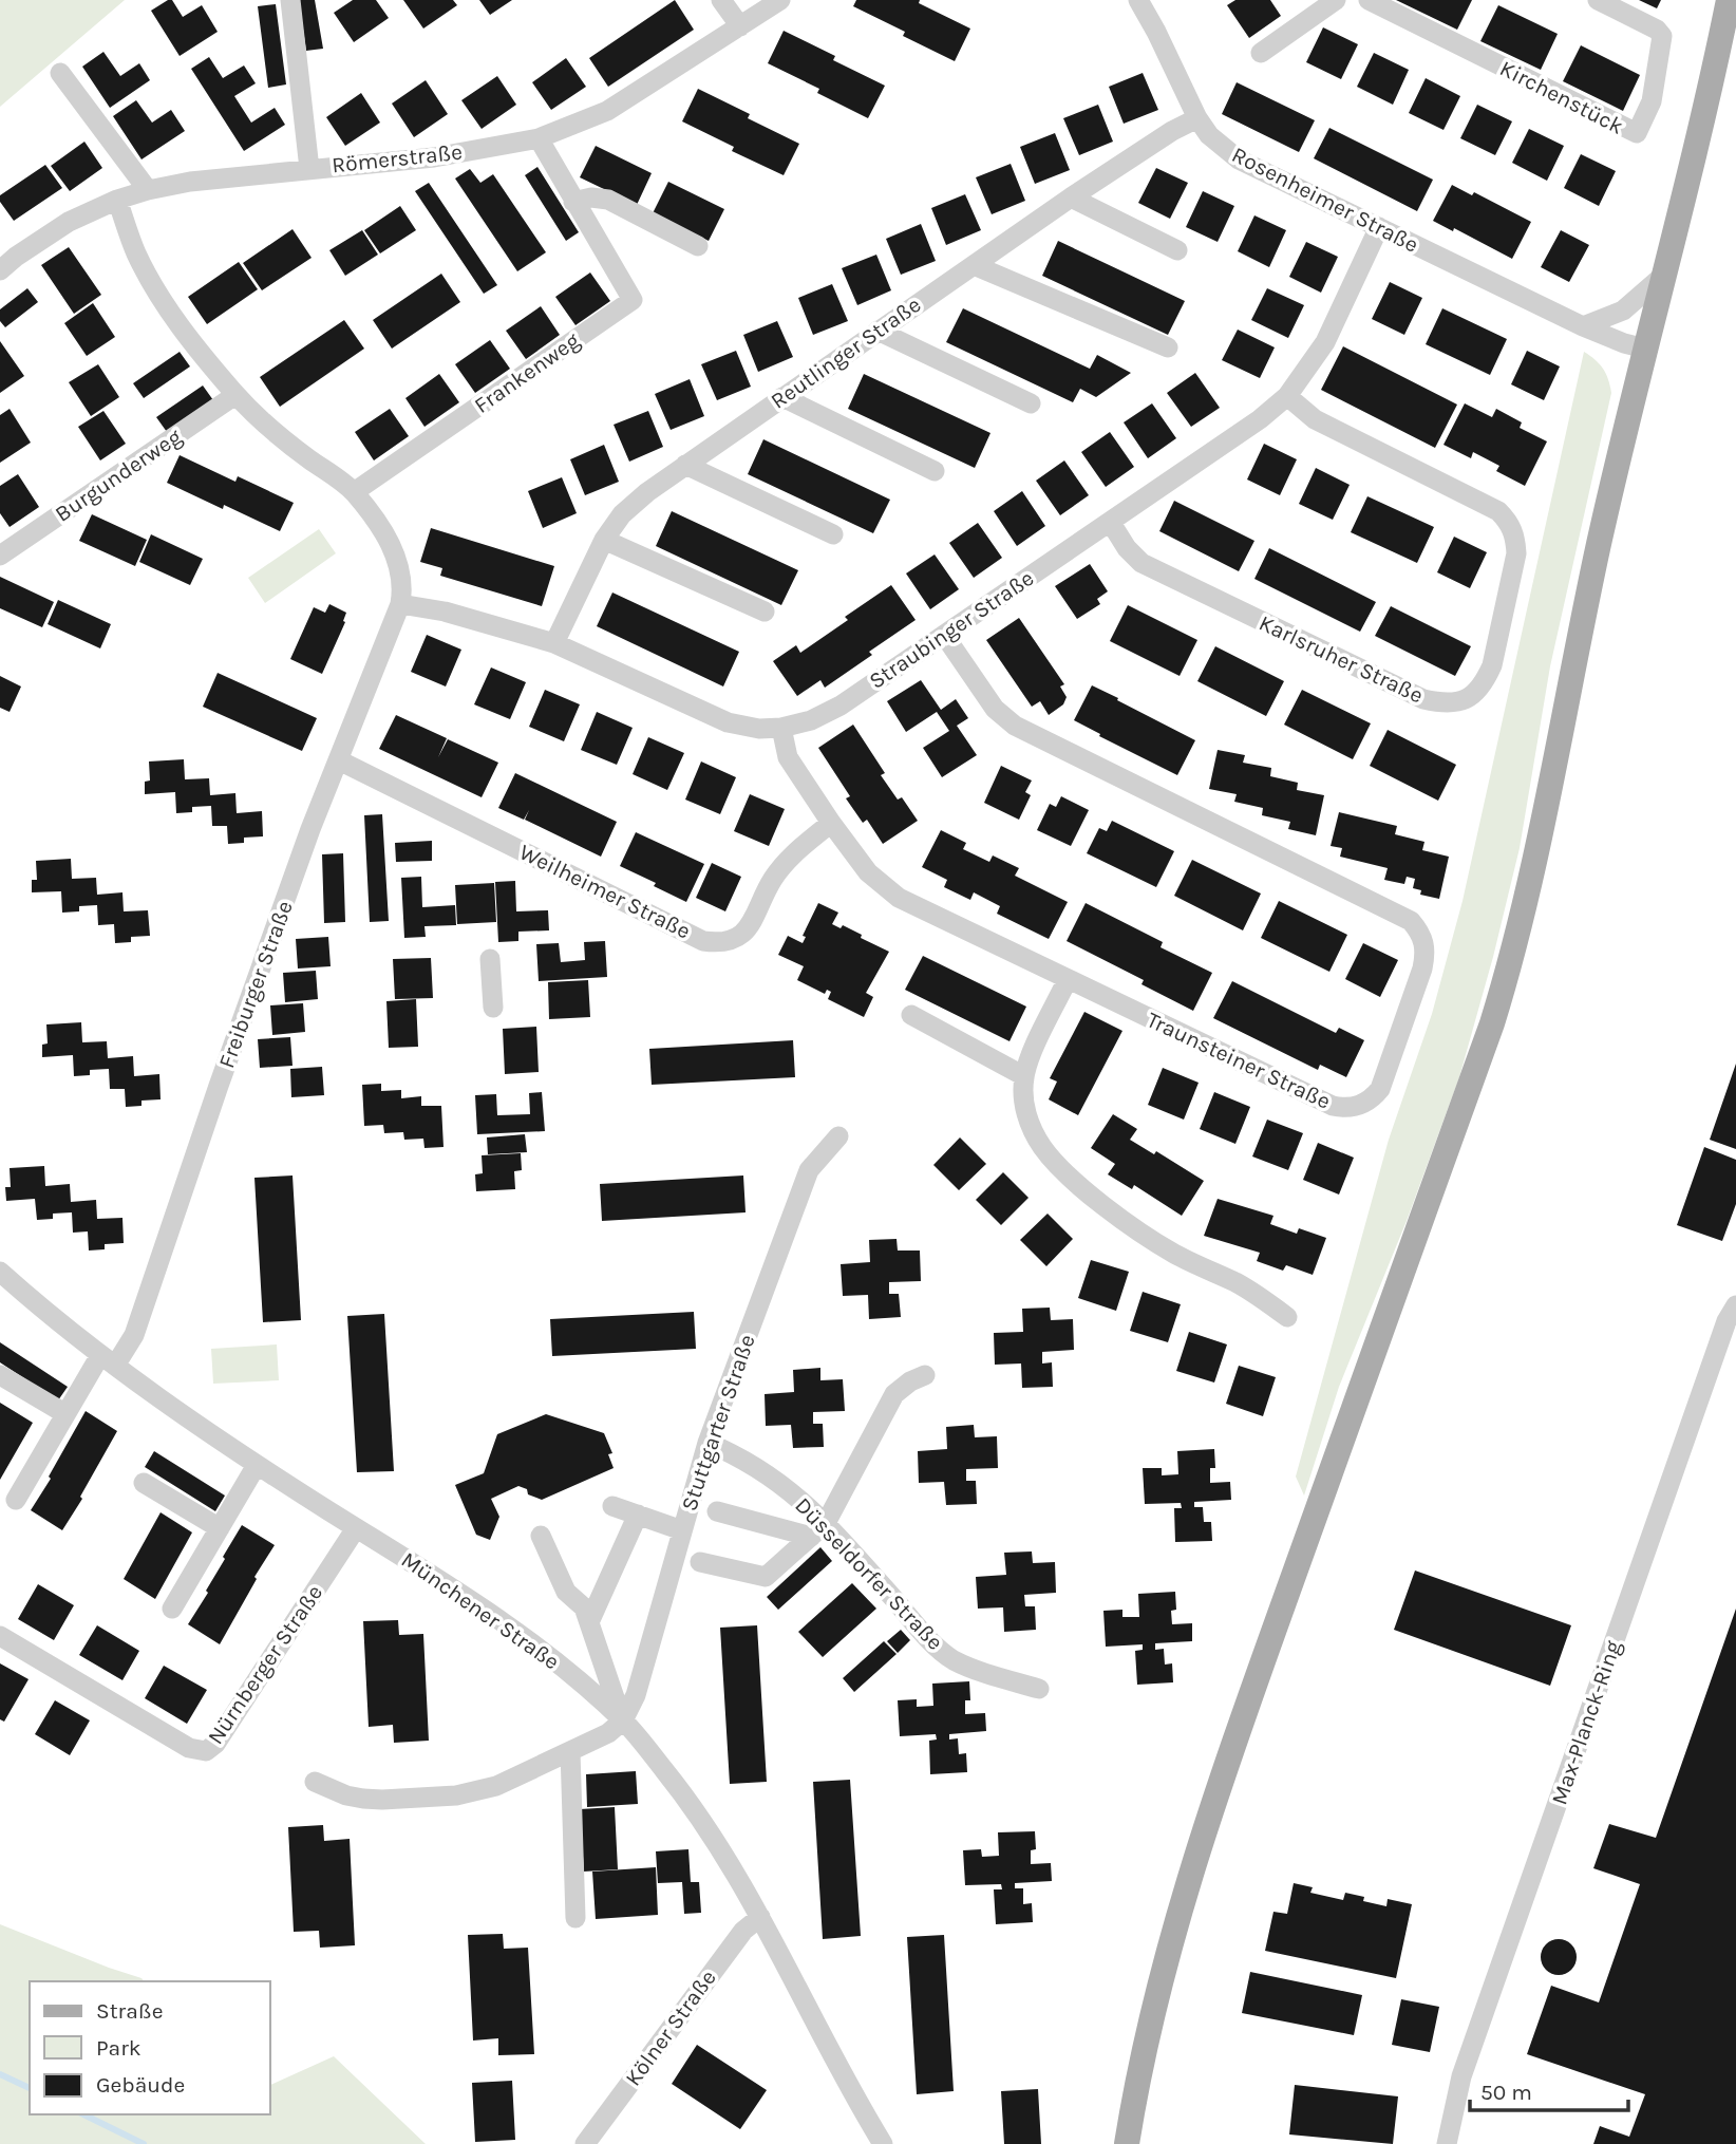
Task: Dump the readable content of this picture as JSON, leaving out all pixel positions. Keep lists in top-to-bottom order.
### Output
{
  "streets": {
    "street": [
      "Kirchenstück",
      "Römerstraße",
      "Rosenheimer Straße",
      "Reutlinger Straße",
      "Frankenweg",
      "Burgunderweg",
      "Straubinger Straße",
      "Karlsruher Straße",
      "Weilheimer Straße",
      "Freiburger Straße",
      "Traunsteiner Straße",
      "Stuttgarter Straße",
      "Düsseldorfer Straße",
      "Münchener Straße",
      "Nürnberger Straße",
      "Max-Planck-Ring",
      "Kölner Straße"
    ]
  },
  "crossings": [
    ["Rosenheimer Straße", "Reutlinger Straße"],
    ["Rosenheimer Straße", "Straubinger Straße"],
    ["Reutlinger Straße", "Straubinger Straße"],
    ["Straubinger Straße", "Karlsruher Straße"],
    ["Straubinger Straße", "Freiburger Straße"],
    ["Straubinger Straße", "Traunsteiner Straße"],
    ["Weilheimer Straße", "Freiburger Straße"],
    ["Weilheimer Straße", "Traunsteiner Straße"],
    ["Freiburger Straße", "Münchener Straße"],
    ["Stuttgarter Straße", "Düsseldorfer Straße"],
    ["Stuttgarter Straße", "Münchener Straße"],
    ["Münchener Straße", "Nürnberger Straße"],
    ["Münchener Straße", "Kölner Straße"]
  ],
  "legend": ["Straße", "Park", "Gebäude"],
  "scale_bar": "50 m"
}
